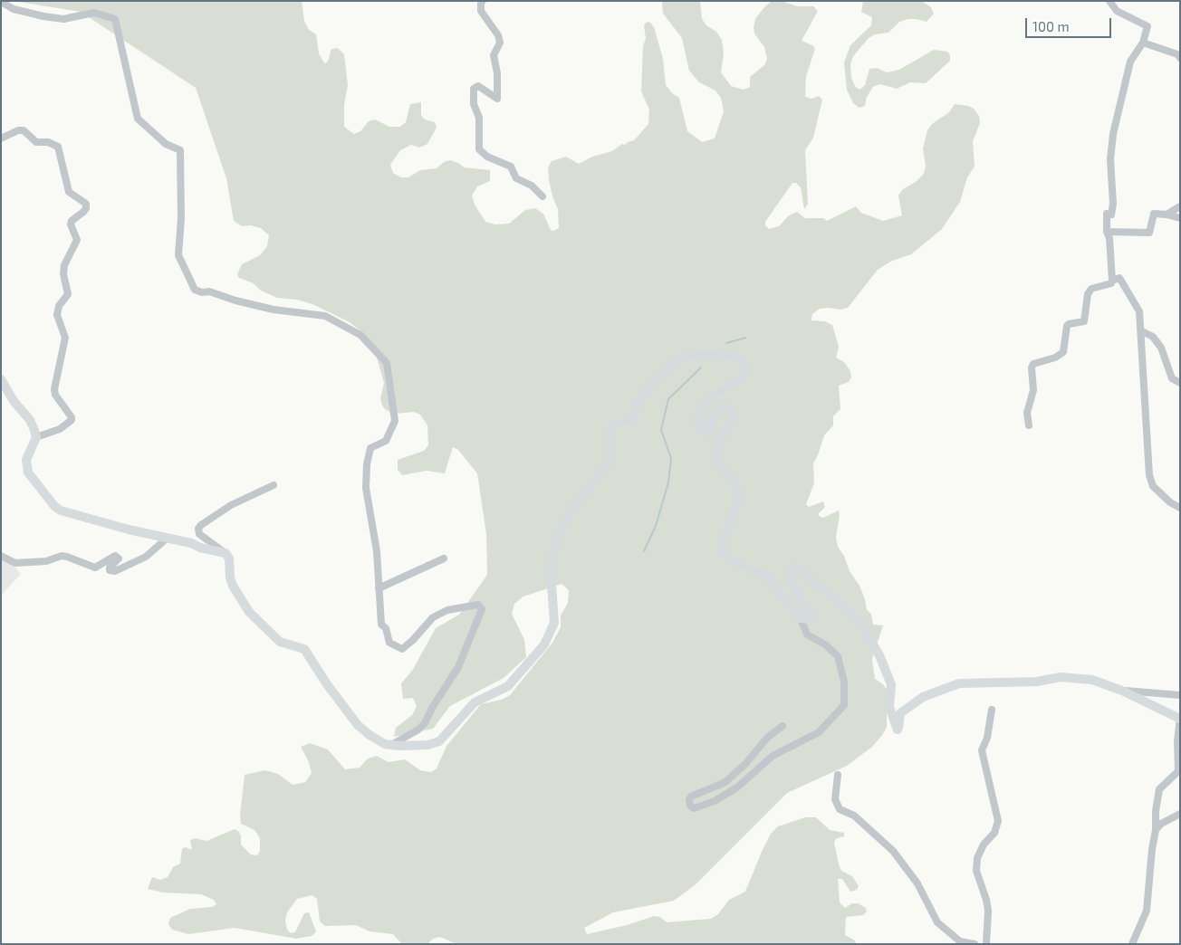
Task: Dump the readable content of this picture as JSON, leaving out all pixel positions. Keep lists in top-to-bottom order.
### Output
{
  "scale_bar": "100 m"
}
